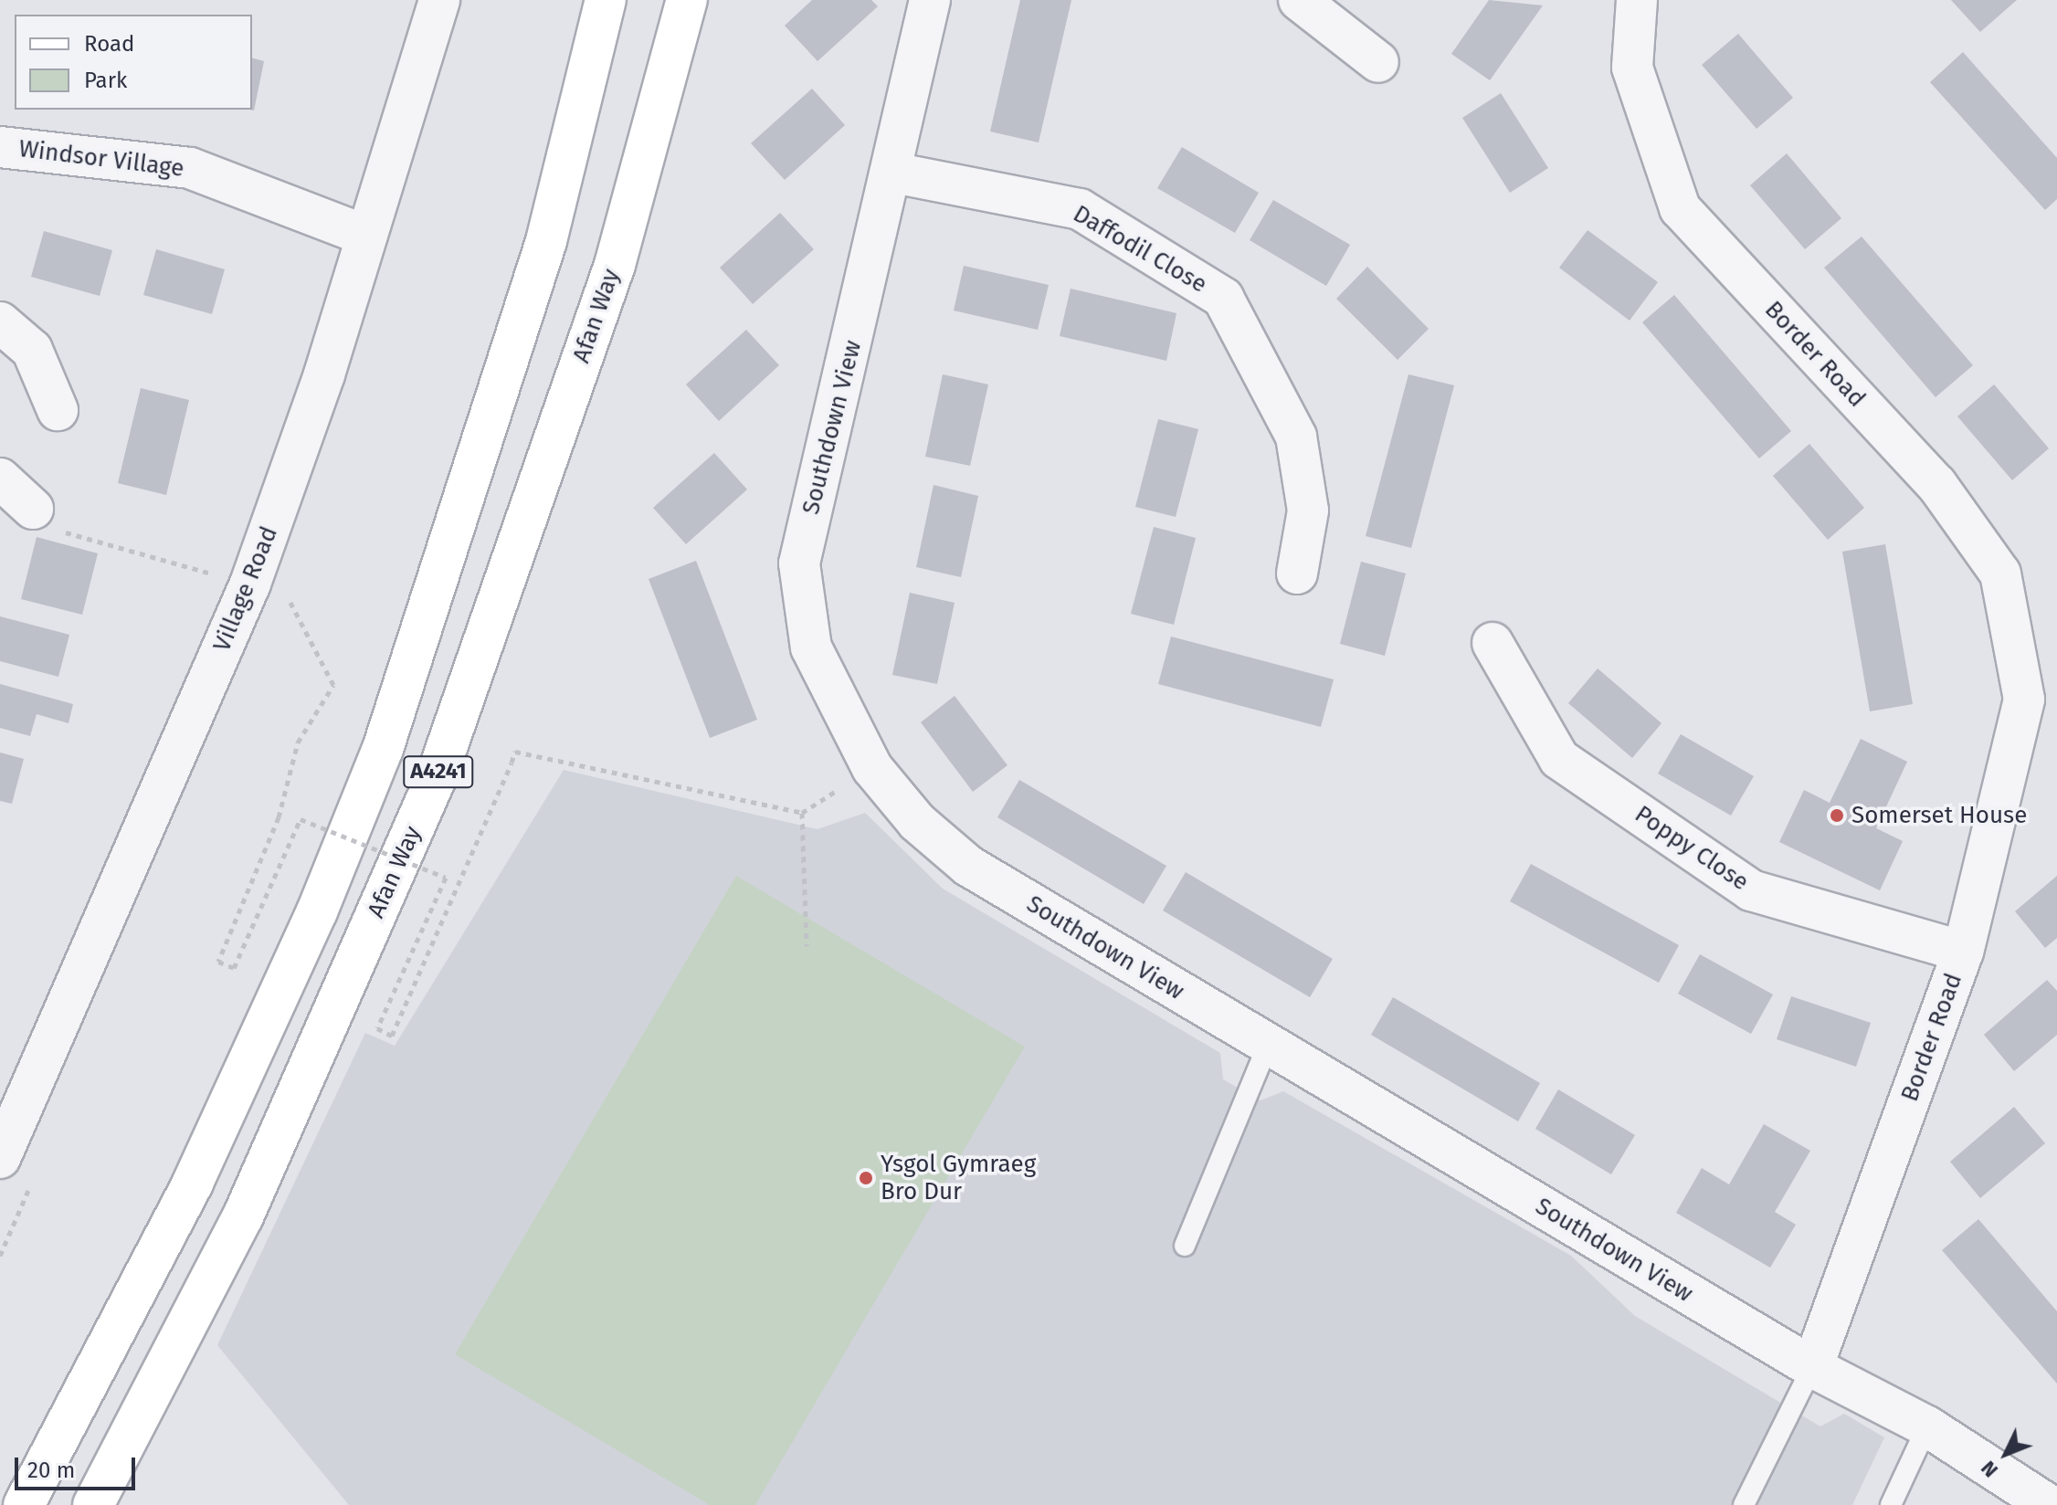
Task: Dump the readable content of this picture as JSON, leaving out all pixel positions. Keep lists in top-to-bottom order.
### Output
{
  "streets": {
    "main road": ["Afan Way", "A4241"],
    "street": [
      "Windsor Village",
      "Daffodil Close",
      "Border Road",
      "Southdown View",
      "Village Road",
      "Poppy Close"
    ]
  },
  "crossings": [
    ["Windsor Village", "Village Road"],
    ["Daffodil Close", "Southdown View"],
    ["Border Road", "Southdown View"],
    ["Border Road", "Poppy Close"]
  ],
  "places": ["Somerset House", "Ysgol Gymraeg Bro Dur"],
  "legend": ["Road", "Park"],
  "scale_bar": "20 m",
  "north": "bottom left"
}
